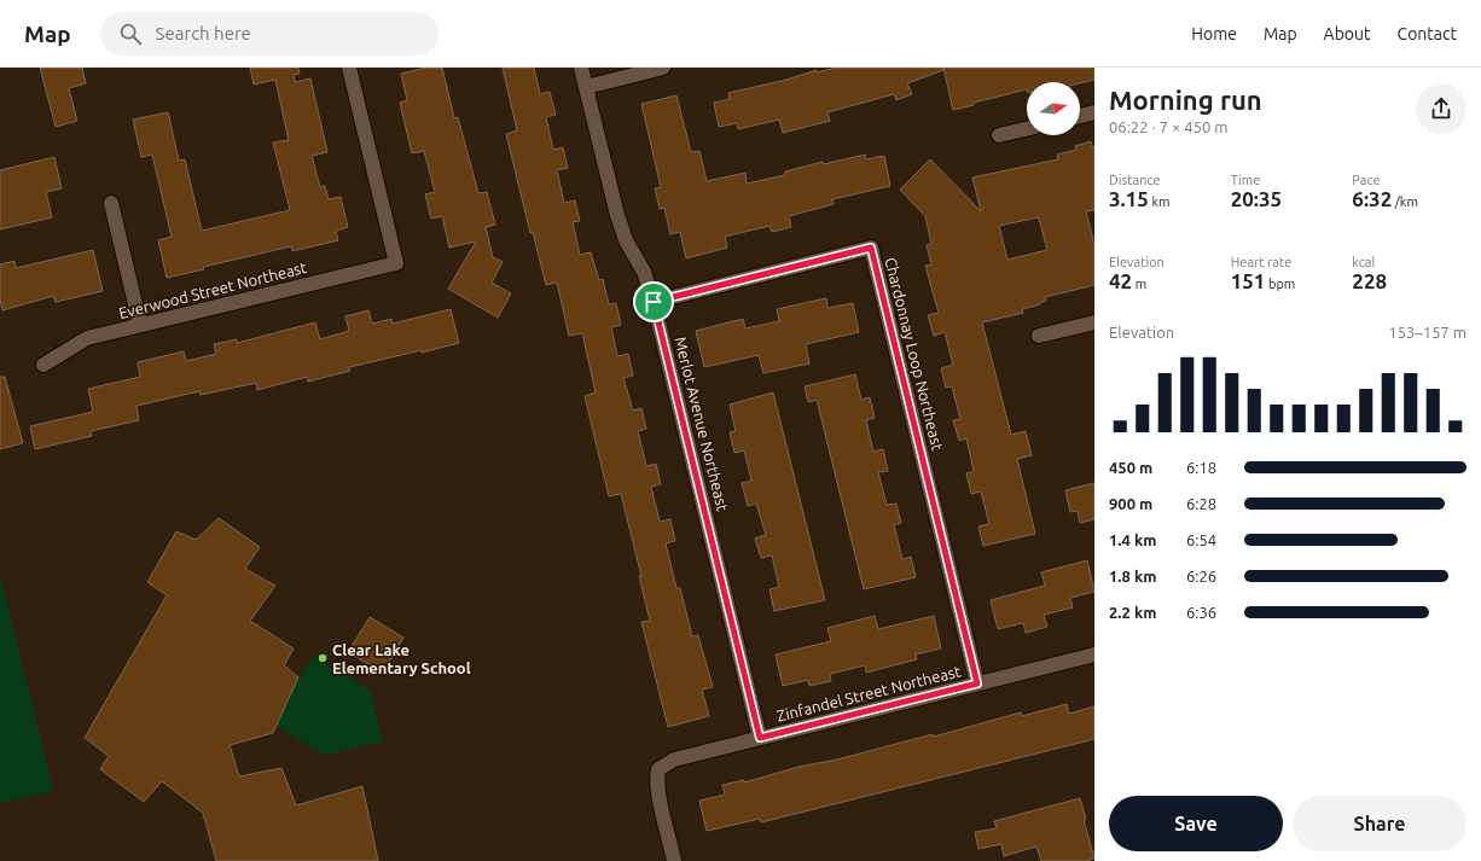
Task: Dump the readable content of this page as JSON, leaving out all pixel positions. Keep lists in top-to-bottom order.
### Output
{
  "streets": {
    "street": [
      "Everwood Street Northeast",
      "Chardonnay Loop Northeast",
      "Merlot Avenue Northeast",
      "Zinfandel Street Northeast"
    ]
  },
  "crossings": [
    ["Chardonnay Loop Northeast", "Merlot Avenue Northeast"],
    ["Chardonnay Loop Northeast", "Zinfandel Street Northeast"],
    ["Merlot Avenue Northeast", "Zinfandel Street Northeast"]
  ],
  "places": ["Clear Lake Elementary School"],
  "north": "right",
  "page": {
    "header": "Map",
    "search": "Search here",
    "nav": [
      "Home",
      "Map",
      "About",
      "Contact"
    ],
    "heading": ["Morning run", "06:22 · 7 × 450 m"],
    "stats": [
      ["Distance", "3.15 km"],
      ["Time", "20:35"],
      ["Pace", "6:32 /km"],
      ["Elevation", "42 m"],
      ["Heart rate", "151 bpm"],
      ["kcal", "228"]
    ],
    "chart": ["Elevation", "153–157 m"],
    "list": [
      {
        "name": "450 m",
        "note": "6:18"
      },
      {
        "name": "900 m",
        "note": "6:28"
      },
      {
        "name": "1.4 km",
        "note": "6:54"
      },
      {
        "name": "1.8 km",
        "note": "6:26"
      },
      {
        "name": "2.2 km",
        "note": "6:36"
      }
    ],
    "buttons": ["Save", "Share"]
  }
}
